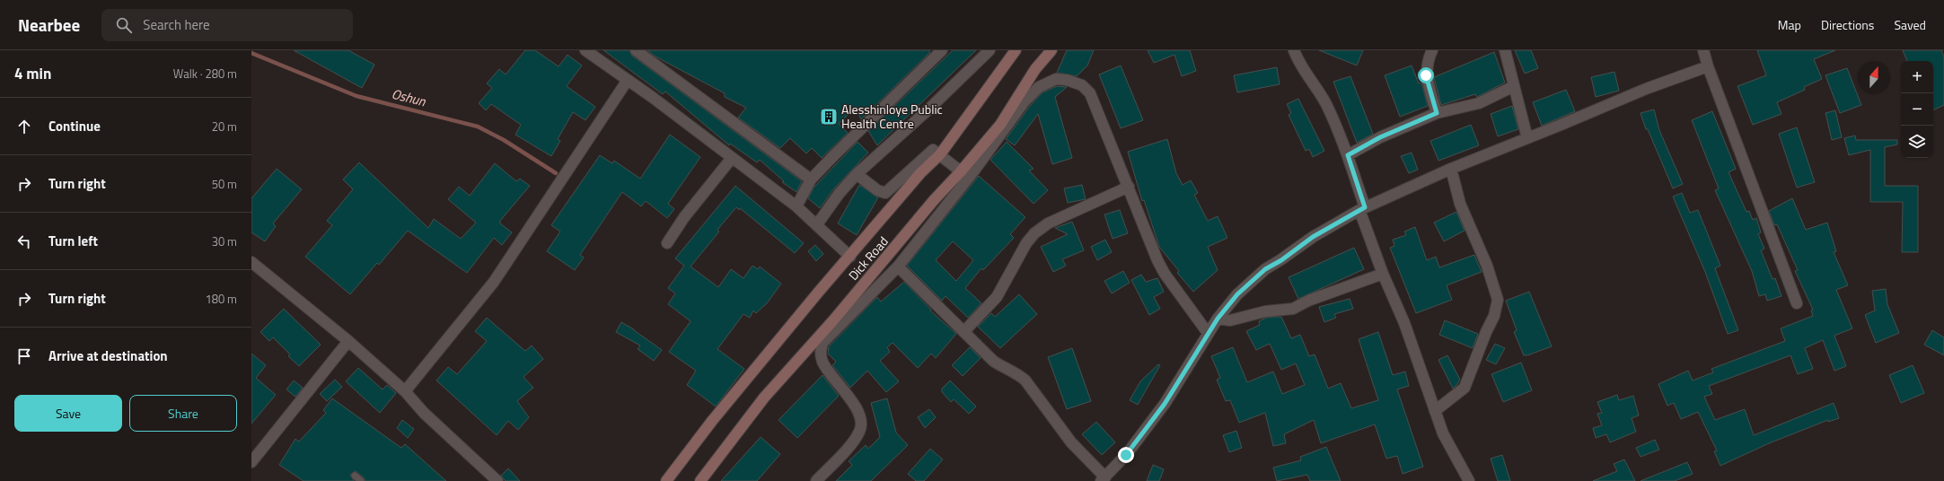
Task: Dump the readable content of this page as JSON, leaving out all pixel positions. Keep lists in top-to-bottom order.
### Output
{
  "streets": {
    "main road": ["Dick Road"]
  },
  "water": ["Oshun"],
  "places": {
    "building": ["Alesshinloye Public Health Centre"]
  },
  "north": "top",
  "page": {
    "header": "Nearbee",
    "search": "Search here",
    "nav": ["Map", "Directions", "Saved"],
    "heading": ["4 min", "Walk · 280 m"],
    "map_buttons": ["+", "−"],
    "list": [
      ["Continue", "20 m"],
      ["Turn right", "50 m"],
      ["Turn left", "30 m"],
      ["Turn right", "180 m"],
      "Arrive at destination"
    ],
    "buttons": ["Save", "Share"]
  }
}
